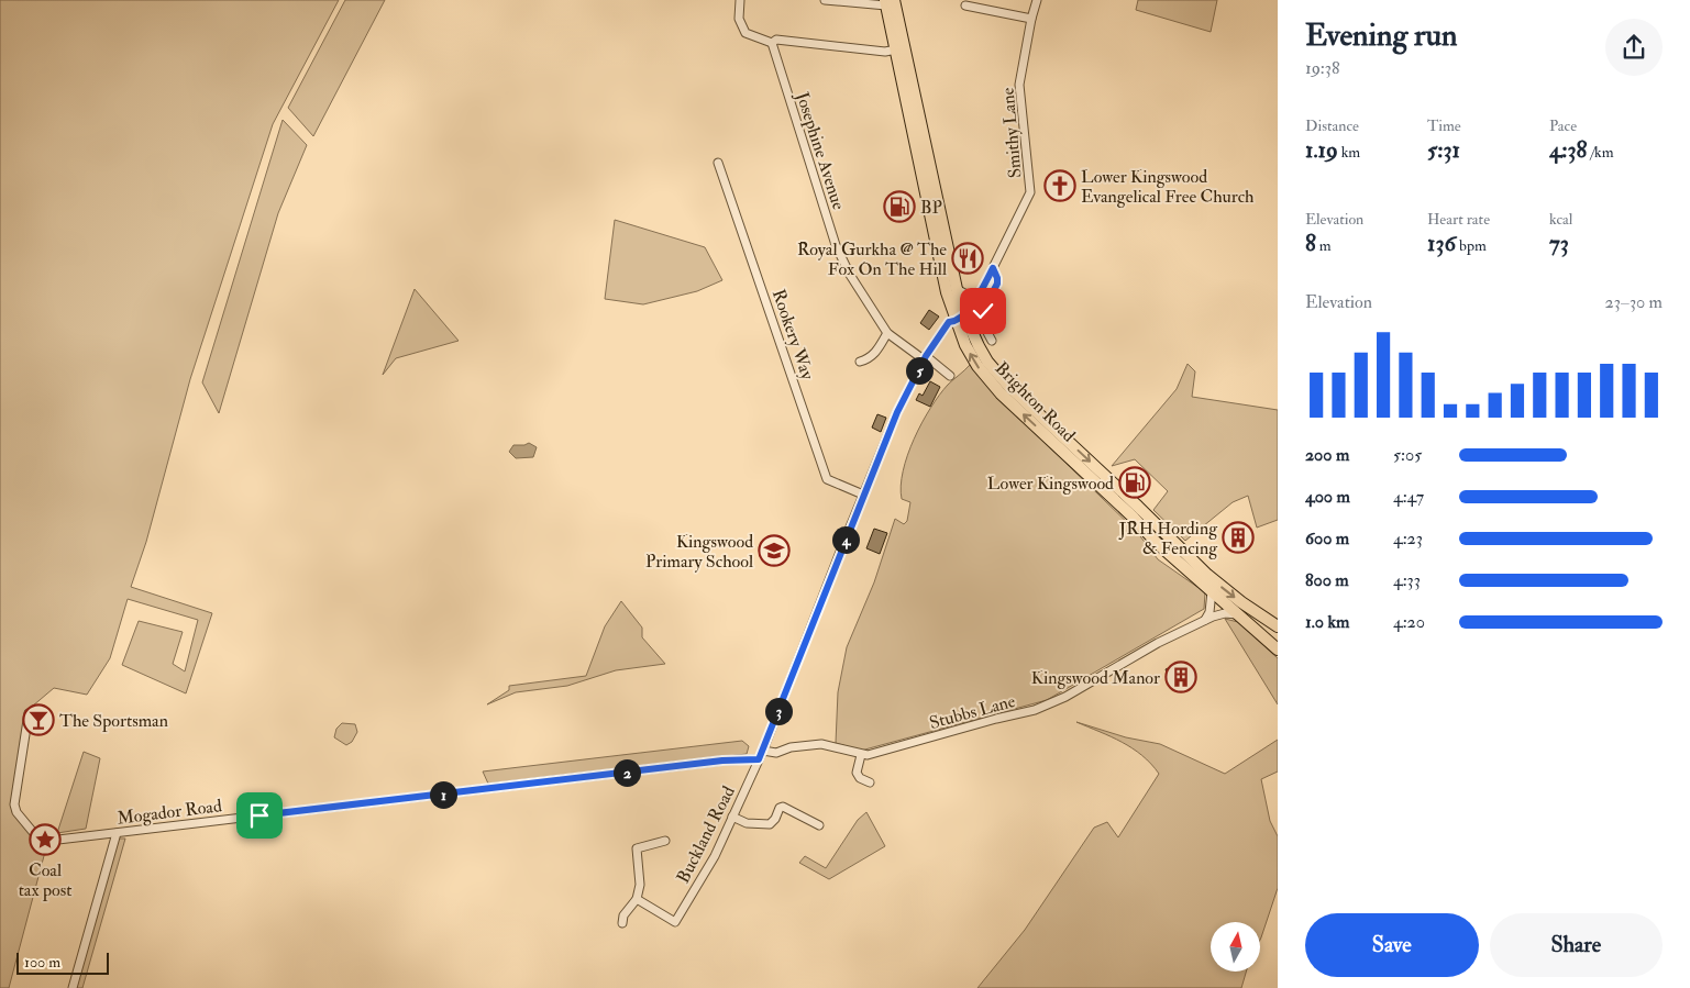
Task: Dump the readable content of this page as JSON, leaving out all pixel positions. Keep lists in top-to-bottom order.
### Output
{
  "streets": {
    "highway": ["Brighton Road"],
    "street": [
      "Smithy Lane",
      "Josephine Avenue",
      "Rookery Way",
      "Stubbs Lane",
      "Mogador Road",
      "Buckland Road"
    ]
  },
  "crossings": [
    ["Smithy Lane", "Brighton Road"],
    ["Smithy Lane", "Buckland Road"],
    ["Josephine Avenue", "Buckland Road"],
    ["Rookery Way", "Buckland Road"],
    ["Brighton Road", "Stubbs Lane"],
    ["Brighton Road", "Buckland Road"],
    ["Mogador Road", "Buckland Road"]
  ],
  "places": {
    "church": ["Lower Kingswood Evangelical Free Church"],
    "fuel station": ["BP", "Lower Kingswood"],
    "restaurant": ["Royal Gurkha @ The Fox On The Hill"],
    "building": ["JRH Hording & Fencing", "Kingswood Manor"],
    "school or university": ["Kingswood Primary School"],
    "bar": ["The Sportsman"],
    "place": ["Coal tax post"]
  },
  "scale_bar": "100 m",
  "north": "top",
  "page": {
    "heading": ["Evening run", "19:38"],
    "stats": [
      ["Distance", "1.19 km"],
      ["Time", "5:31"],
      ["Pace", "4:38 /km"],
      ["Elevation", "8 m"],
      ["Heart rate", "136 bpm"],
      ["kcal", "73"]
    ],
    "chart": ["Elevation", "23–30 m"],
    "pins": [
      "5",
      "4",
      "3",
      "2",
      "1"
    ],
    "list": [
      {
        "name": "200 m",
        "note": "5:05"
      },
      {
        "name": "400 m",
        "note": "4:47"
      },
      {
        "name": "600 m",
        "note": "4:23"
      },
      {
        "name": "800 m",
        "note": "4:33"
      },
      {
        "name": "1.0 km",
        "note": "4:20"
      }
    ],
    "buttons": ["Save", "Share"],
    "scale": "100 m"
  }
}
